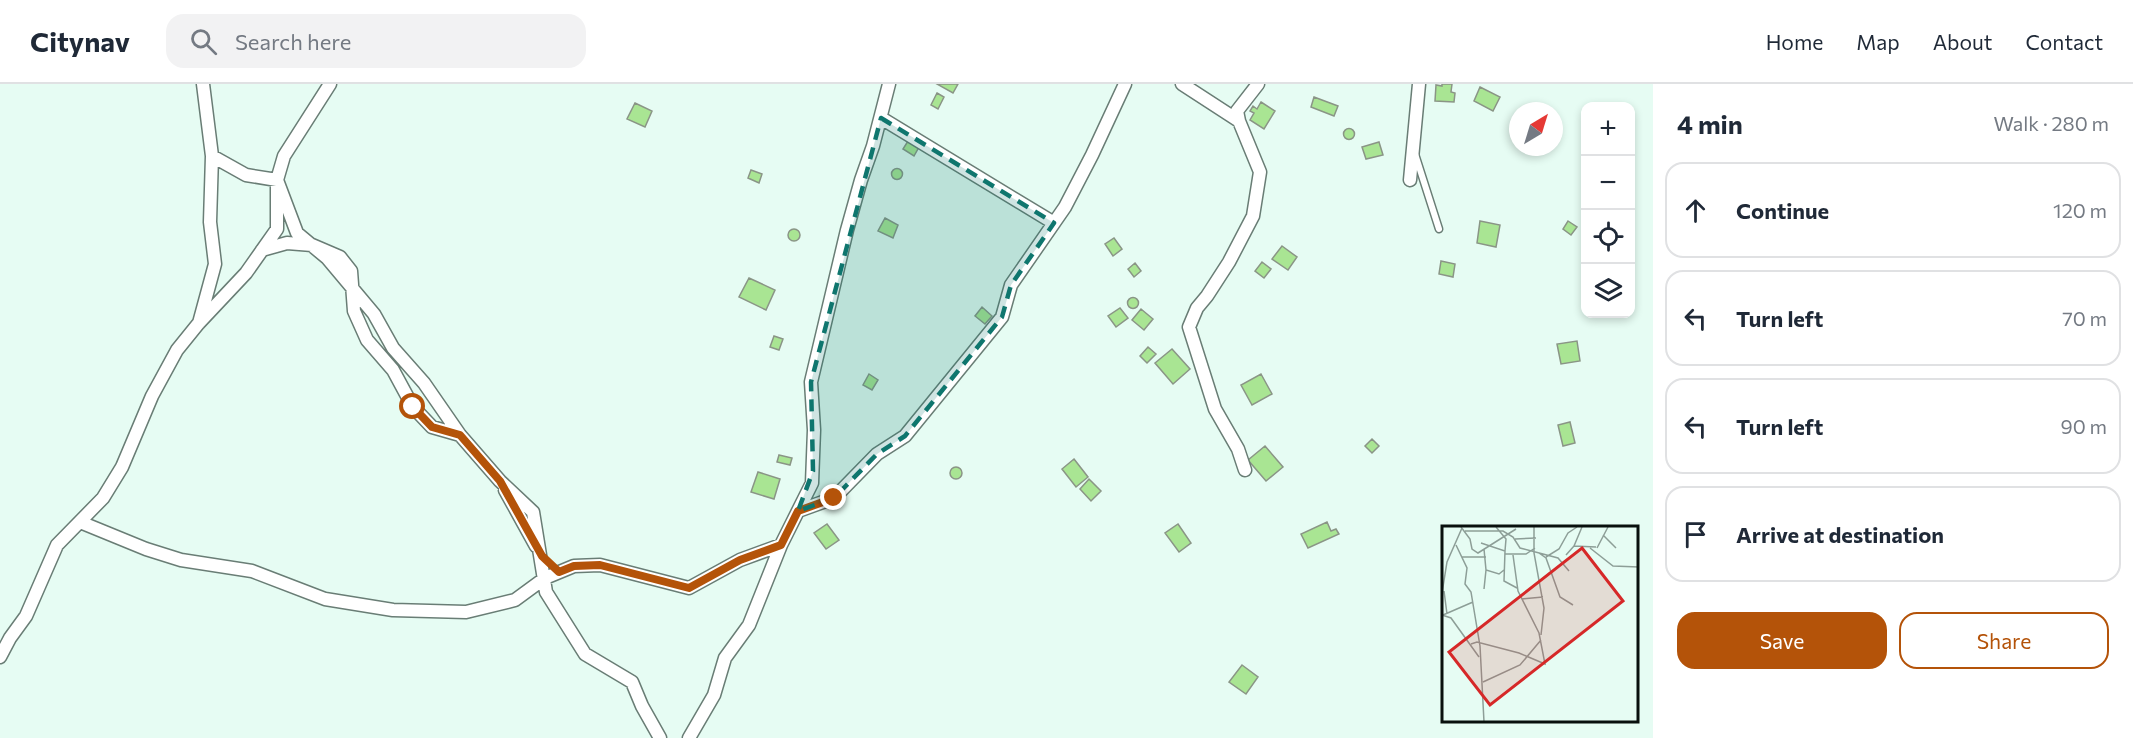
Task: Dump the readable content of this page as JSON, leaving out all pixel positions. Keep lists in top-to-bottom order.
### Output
{
  "north": "top right",
  "page": {
    "header": "Citynav",
    "search": "Search here",
    "nav": [
      "Home",
      "Map",
      "About",
      "Contact"
    ],
    "heading": ["4 min", "Walk · 280 m"],
    "map_buttons": ["+", "−"],
    "list": [
      ["Continue", "120 m"],
      ["Turn left", "70 m"],
      ["Turn left", "90 m"],
      "Arrive at destination"
    ],
    "buttons": ["Save", "Share"]
  }
}
